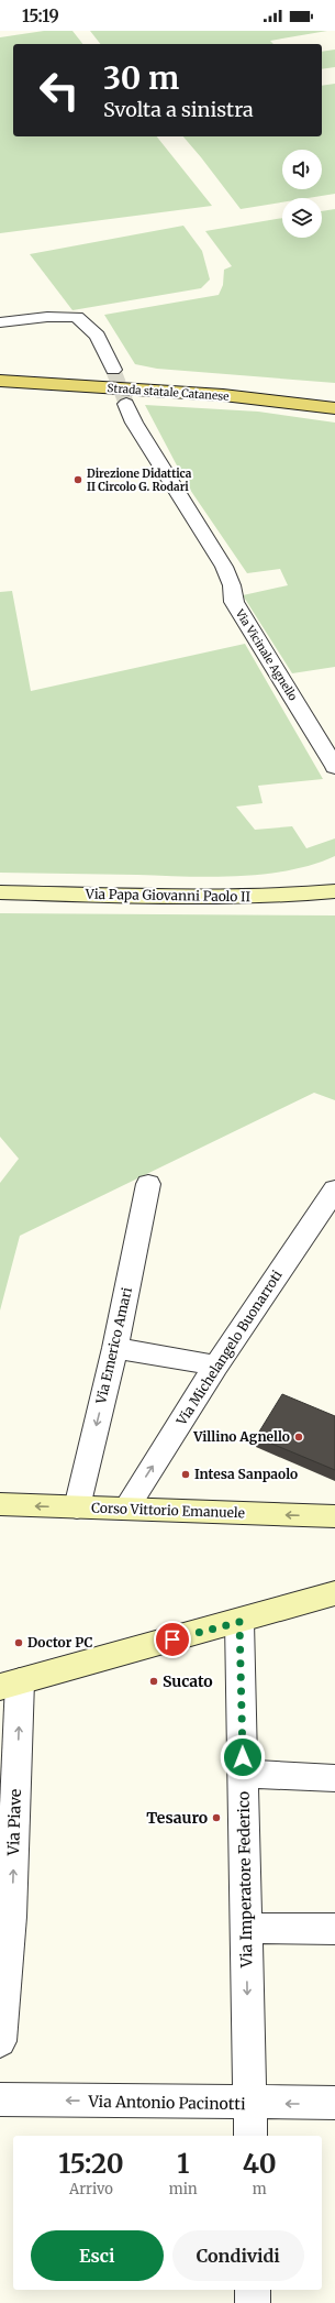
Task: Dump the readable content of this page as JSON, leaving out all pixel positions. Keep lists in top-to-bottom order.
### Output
{
  "streets": {
    "main road": ["Strada statale Catanese", "Via Papa Giovanni Paolo II", "Corso Vittorio Emanuele"],
    "street": [
      "Via Vicinale Agnello",
      "Via Emerico Amari",
      "Via Michelangelo Buonarroti",
      "Via Piave",
      "Via Imperatore Federico",
      "Via Antonio Pacinotti"
    ]
  },
  "crossings": [
    ["Via Emerico Amari", "Corso Vittorio Emanuele"],
    ["Via Michelangelo Buonarroti", "Corso Vittorio Emanuele"],
    ["Via Imperatore Federico", "Via Antonio Pacinotti"]
  ],
  "one_way": [
    "Via Emerico Amari",
    "Via Michelangelo Buonarroti",
    "Via Piave",
    "Via Antonio Pacinotti"
  ],
  "places": [
    "Direzione Didattica II Circolo G. Rodari",
    "Villino Agnello",
    "Intesa Sanpaolo",
    "Doctor PC",
    "Sucato",
    "Tesauro"
  ],
  "page": {
    "status": "15:19",
    "turn": ["30 m", "Svolta a sinistra"],
    "eta": [
      "15:20",
      "Arrivo",
      "1",
      "min",
      "40",
      "m"
    ],
    "buttons": ["Esci", "Condividi"]
  }
}
